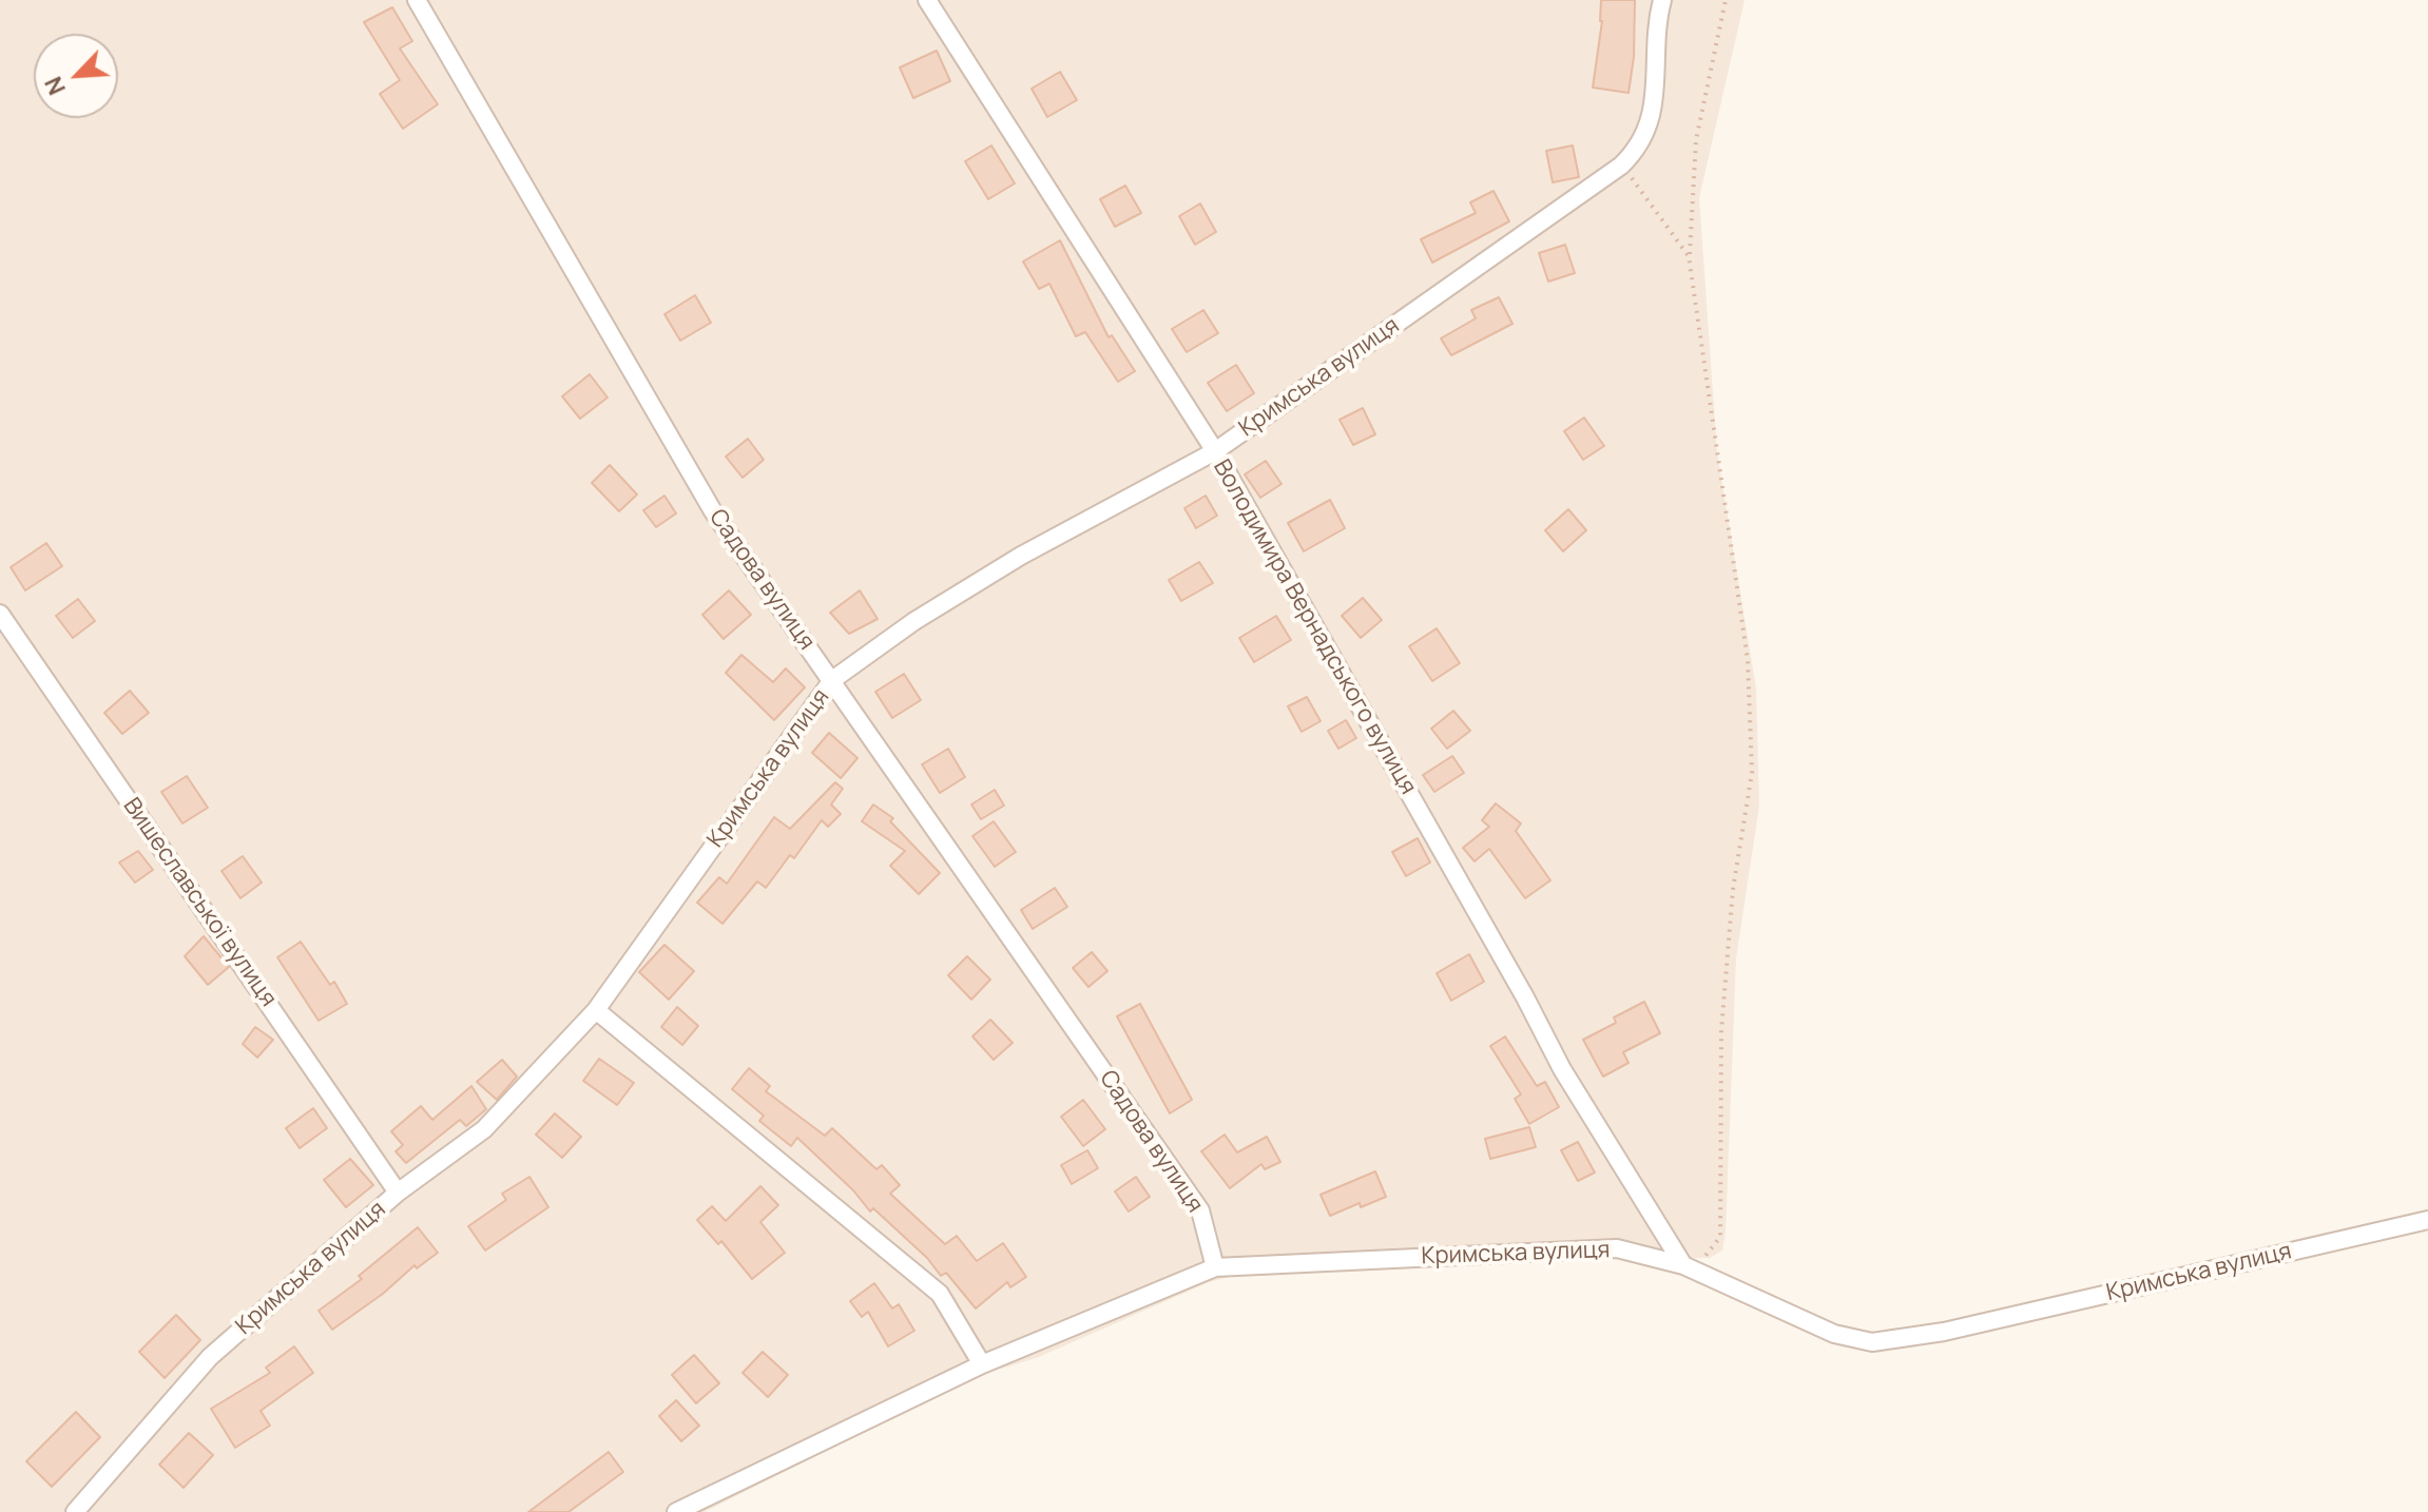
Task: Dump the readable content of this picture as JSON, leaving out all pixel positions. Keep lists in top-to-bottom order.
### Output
{
  "streets": {
    "street": [
      "Кримська вулиця",
      "Садова вулиця",
      "Володимира Вернадського вулиця",
      "Вишеславської вулиця"
    ]
  },
  "crossings": [
    ["Кримська вулиця", "Садова вулиця"],
    ["Кримська вулиця", "Володимира Вернадського вулиця"],
    ["Кримська вулиця", "Вишеславської вулиця"]
  ],
  "north": "bottom left"
}
